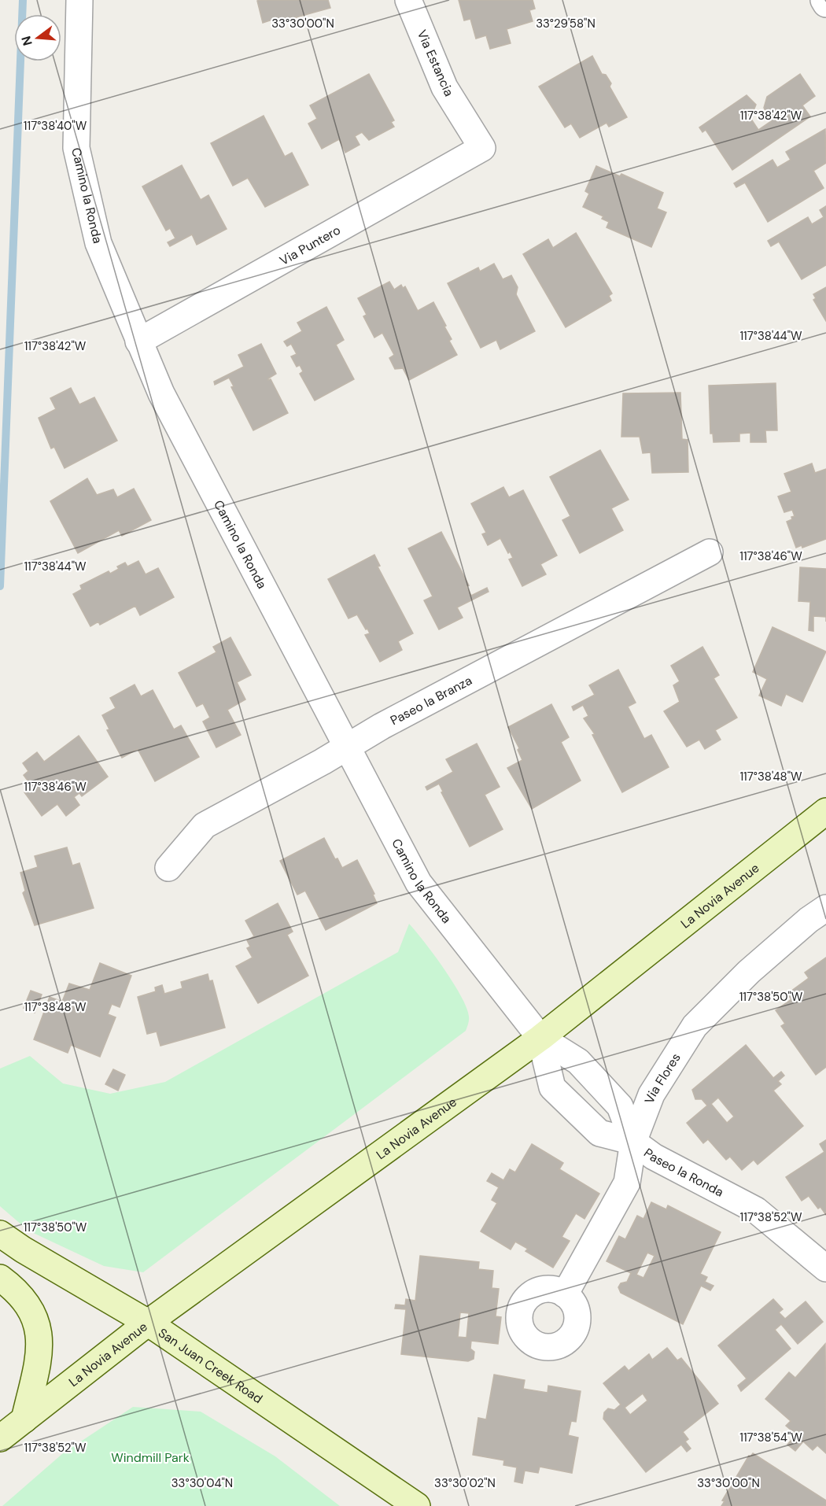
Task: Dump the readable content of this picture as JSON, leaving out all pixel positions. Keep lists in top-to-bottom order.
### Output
{
  "streets": {
    "main road": ["La Novia Avenue", "San Juan Creek Road"],
    "street": [
      "Via Estancia",
      "Camino la Ronda",
      "Via Puntero",
      "Paseo la Branza",
      "Via Flores",
      "Paseo la Ronda"
    ]
  },
  "crossings": [
    ["Via Estancia", "Via Puntero"],
    ["Camino la Ronda", "Via Puntero"],
    ["Camino la Ronda", "Paseo la Branza"],
    ["Camino la Ronda", "La Novia Avenue"],
    ["Camino la Ronda", "Via Flores"],
    ["Camino la Ronda", "Paseo la Ronda"],
    ["La Novia Avenue", "San Juan Creek Road"],
    ["Via Flores", "Paseo la Ronda"]
  ],
  "parks": ["Windmill Park"],
  "north": "left",
  "coordinates": [
    "33°30'00\"N",
    "33°29'58\"N",
    "117°38'42\"W",
    "117°38'40\"W",
    "117°38'44\"W",
    "117°38'46\"W",
    "117°38'48\"W",
    "117°38'50\"W",
    "117°38'52\"W",
    "117°38'54\"W",
    "33°30'04\"N",
    "33°30'02\"N"
  ]
}
